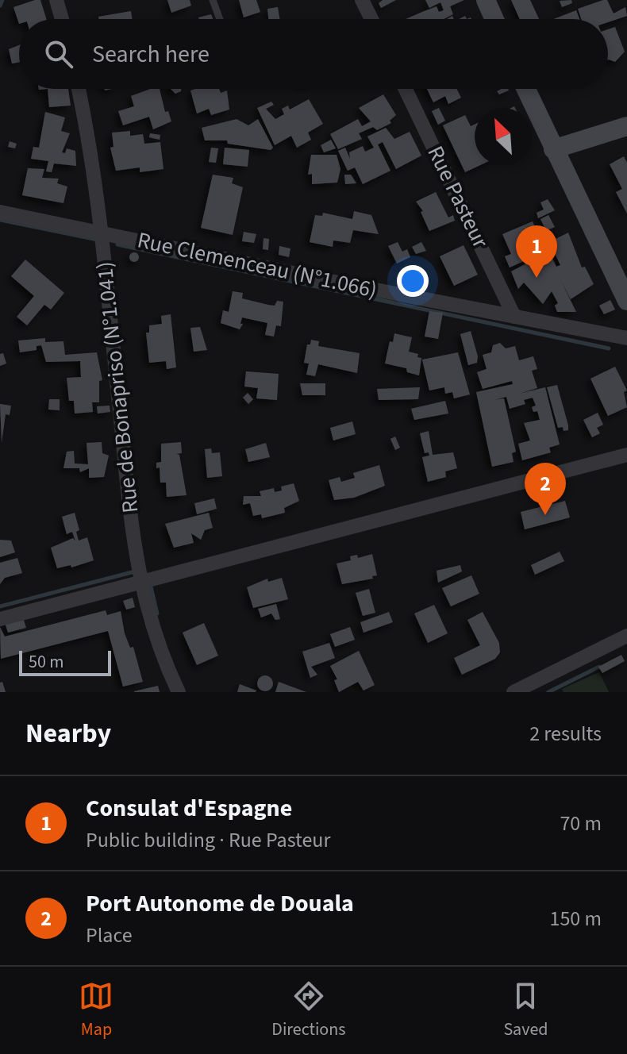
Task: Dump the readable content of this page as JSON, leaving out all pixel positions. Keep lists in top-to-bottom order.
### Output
{
  "streets": {
    "street": ["Rue Pasteur", "Rue Clemenceau (N°1.066)", "Rue de Bonapriso (N°1.041)"]
  },
  "crossings": [
    ["Rue Pasteur", "Rue Clemenceau (N°1.066)"],
    ["Rue Clemenceau (N°1.066)", "Rue de Bonapriso (N°1.041)"]
  ],
  "scale_bar": "50 m",
  "north": "top left",
  "page": {
    "search": "Search here",
    "pins": ["1", "2"],
    "scale": "50 m",
    "heading": ["Nearby", "2 results"],
    "list": [
      {
        "mark": "1",
        "name": "Consulat d'Espagne",
        "note": "Public building · Rue Pasteur",
        "value": "70 m"
      },
      {
        "mark": "2",
        "name": "Port Autonome de Douala",
        "note": "Place",
        "value": "150 m"
      }
    ],
    "nav": ["Map", "Directions", "Saved"]
  }
}
